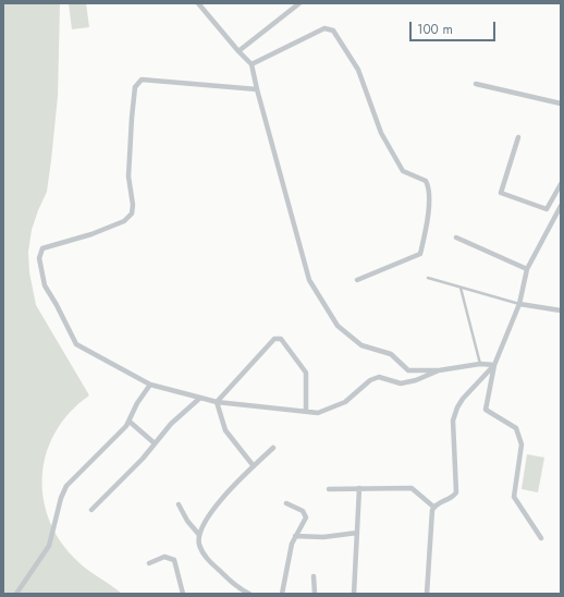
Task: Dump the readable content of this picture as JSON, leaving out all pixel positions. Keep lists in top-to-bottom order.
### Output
{
  "scale_bar": "100 m"
}
